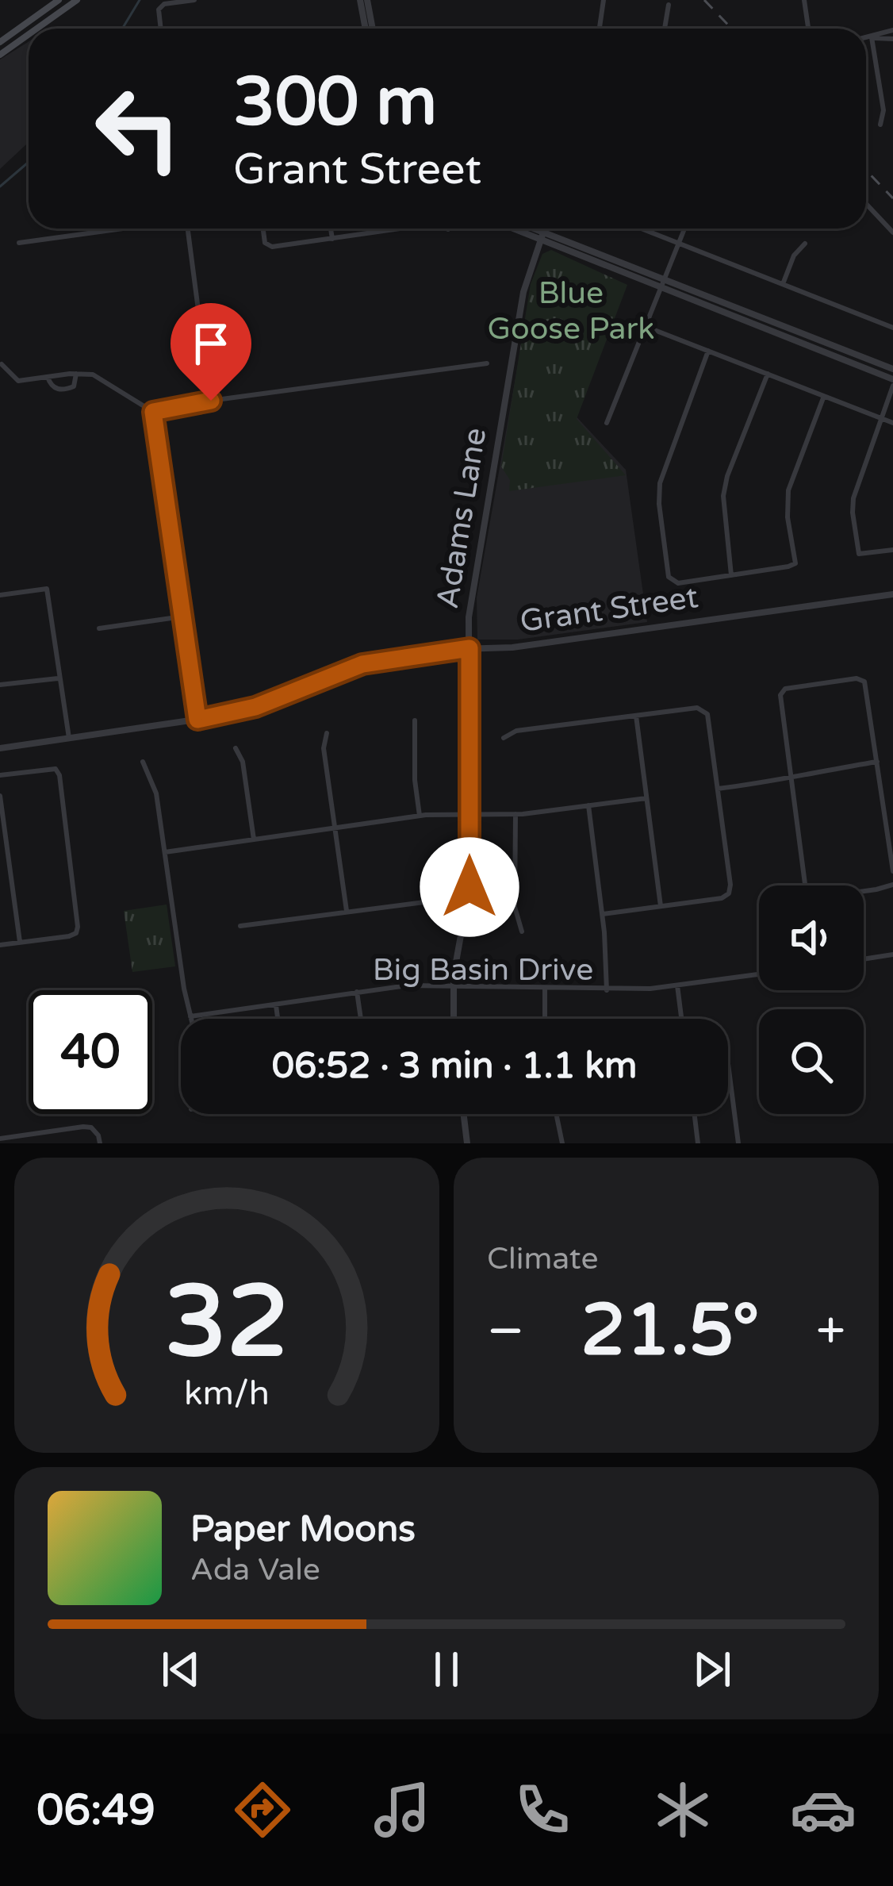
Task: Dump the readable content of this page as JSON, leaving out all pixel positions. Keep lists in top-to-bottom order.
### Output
{
  "streets": {
    "street": ["Adams Lane", "Grant Street", "Big Basin Drive"]
  },
  "crossings": [
    ["Adams Lane", "Grant Street"],
    ["Adams Lane", "Big Basin Drive"]
  ],
  "parks": ["Blue Goose Park"],
  "page": {
    "turn": ["300 m", "Grant Street"],
    "limit": "40",
    "trip": "06:52 · 3 min · 1.1 km",
    "tile": "Climate",
    "heat": ["−", "21.5°", "+"],
    "song": ["Paper Moons", "Ada Vale"],
    "tabs": "06:49",
    "gauge": ["32", "km/h"]
  }
}
